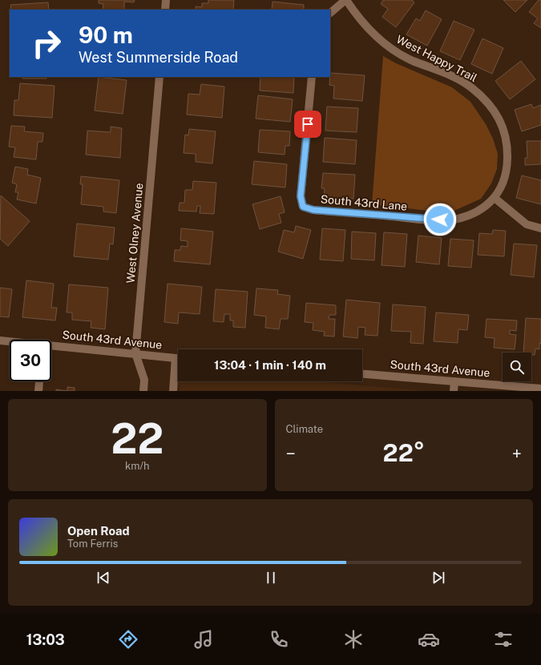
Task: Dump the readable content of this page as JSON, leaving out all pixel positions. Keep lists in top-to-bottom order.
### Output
{
  "streets": {
    "street": [
      "West Happy Trail",
      "South 43rd Lane",
      "West Olney Avenue",
      "South 43rd Avenue"
    ]
  },
  "crossings": [
    ["West Happy Trail", "South 43rd Lane"],
    ["West Olney Avenue", "South 43rd Avenue"]
  ],
  "page": {
    "turn": ["90 m", "West Summerside Road"],
    "limit": "30",
    "trip": "13:04 · 1 min · 140 m",
    "tile": [
      ["22", "km/h"],
      "Climate"
    ],
    "heat": ["−", "22°", "+"],
    "song": ["Open Road", "Tom Ferris"],
    "tabs": "13:03"
  }
}
